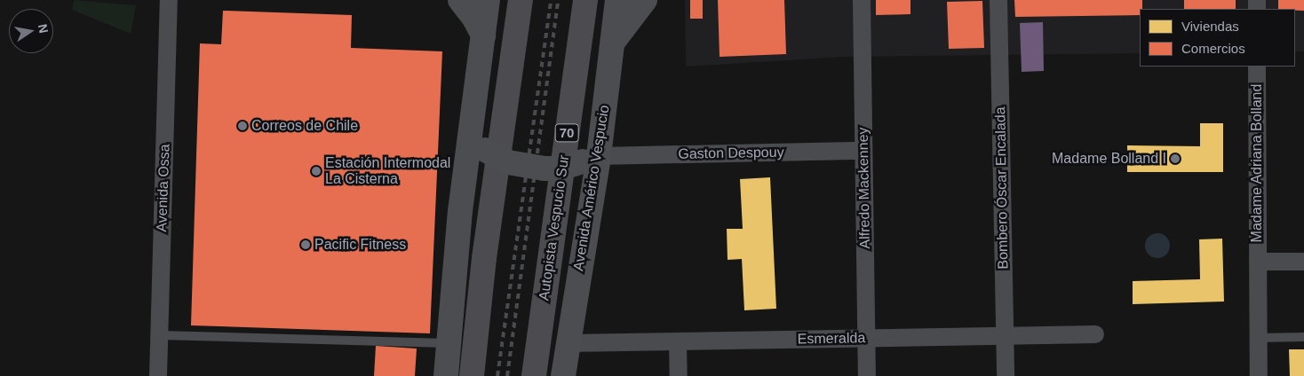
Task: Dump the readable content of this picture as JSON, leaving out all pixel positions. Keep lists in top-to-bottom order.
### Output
{
  "streets": {
    "highway": ["70", "Autopista Vespucio Sur"],
    "main road": ["Avenida Américo Vespucio"],
    "street": [
      "Gaston Despouy",
      "Madame Adriana Bolland",
      "Avenida Ossa",
      "Alfredo Mackenney",
      "Bombero Óscar Encalada",
      "Esmeralda"
    ]
  },
  "crossings": [
    ["Gaston Despouy", "Avenida Américo Vespucio"],
    ["Gaston Despouy", "Alfredo Mackenney"],
    ["Avenida Américo Vespucio", "Esmeralda"],
    ["Alfredo Mackenney", "Esmeralda"],
    ["Bombero Óscar Encalada", "Esmeralda"]
  ],
  "places": [
    "Correos de Chile",
    "Madame Bolland I",
    "Estación Intermodal La Cisterna",
    "Pacific Fitness"
  ],
  "legend": ["Viviendas", "Comercios"],
  "north": "right"
}
